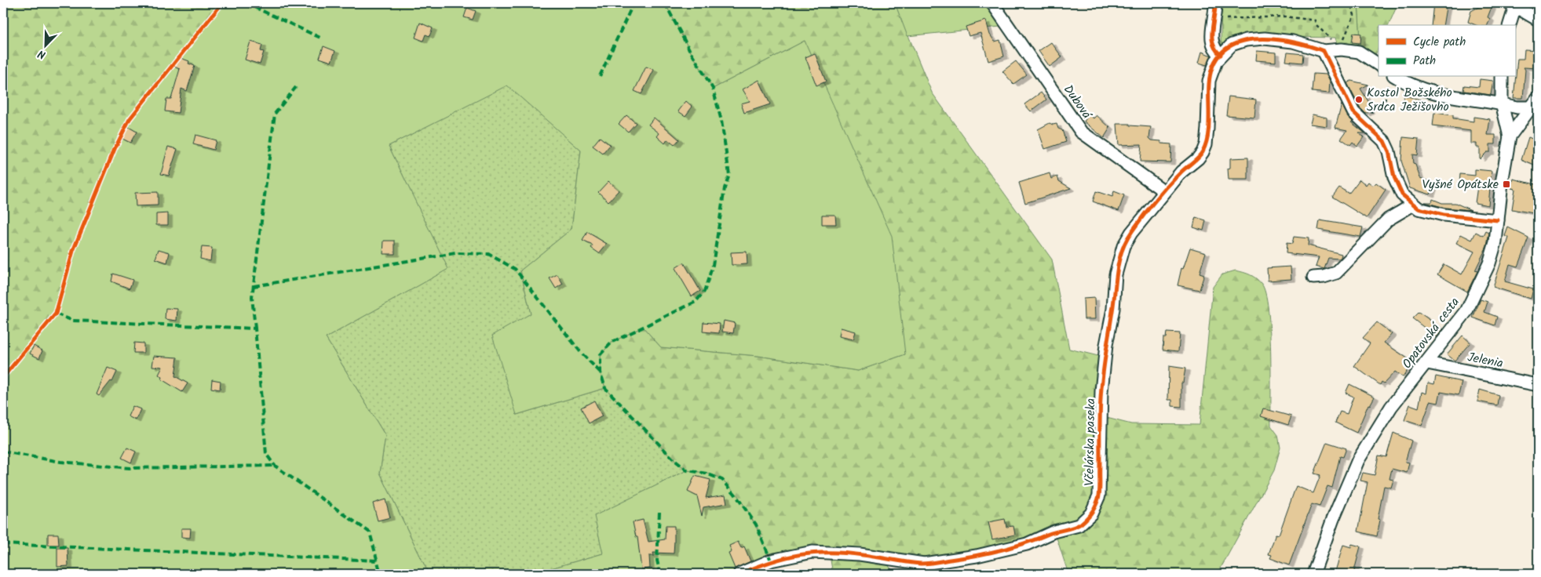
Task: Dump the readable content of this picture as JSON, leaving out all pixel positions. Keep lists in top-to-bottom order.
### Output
{
  "streets": {
    "street": [
      "Dubová",
      "Opatovská cesta",
      "Jelenia",
      "Včelárska paseka"
    ]
  },
  "crossings": [
    ["Dubová", "Včelárska paseka"],
    ["Opatovská cesta", "Jelenia"]
  ],
  "places": {
    "other": ["Kostol Božského Srdca Ježišovho"],
    "transit": ["Vyšné Opátske"]
  },
  "legend": ["Cycle path", "Path"],
  "north": "bottom left"
}
